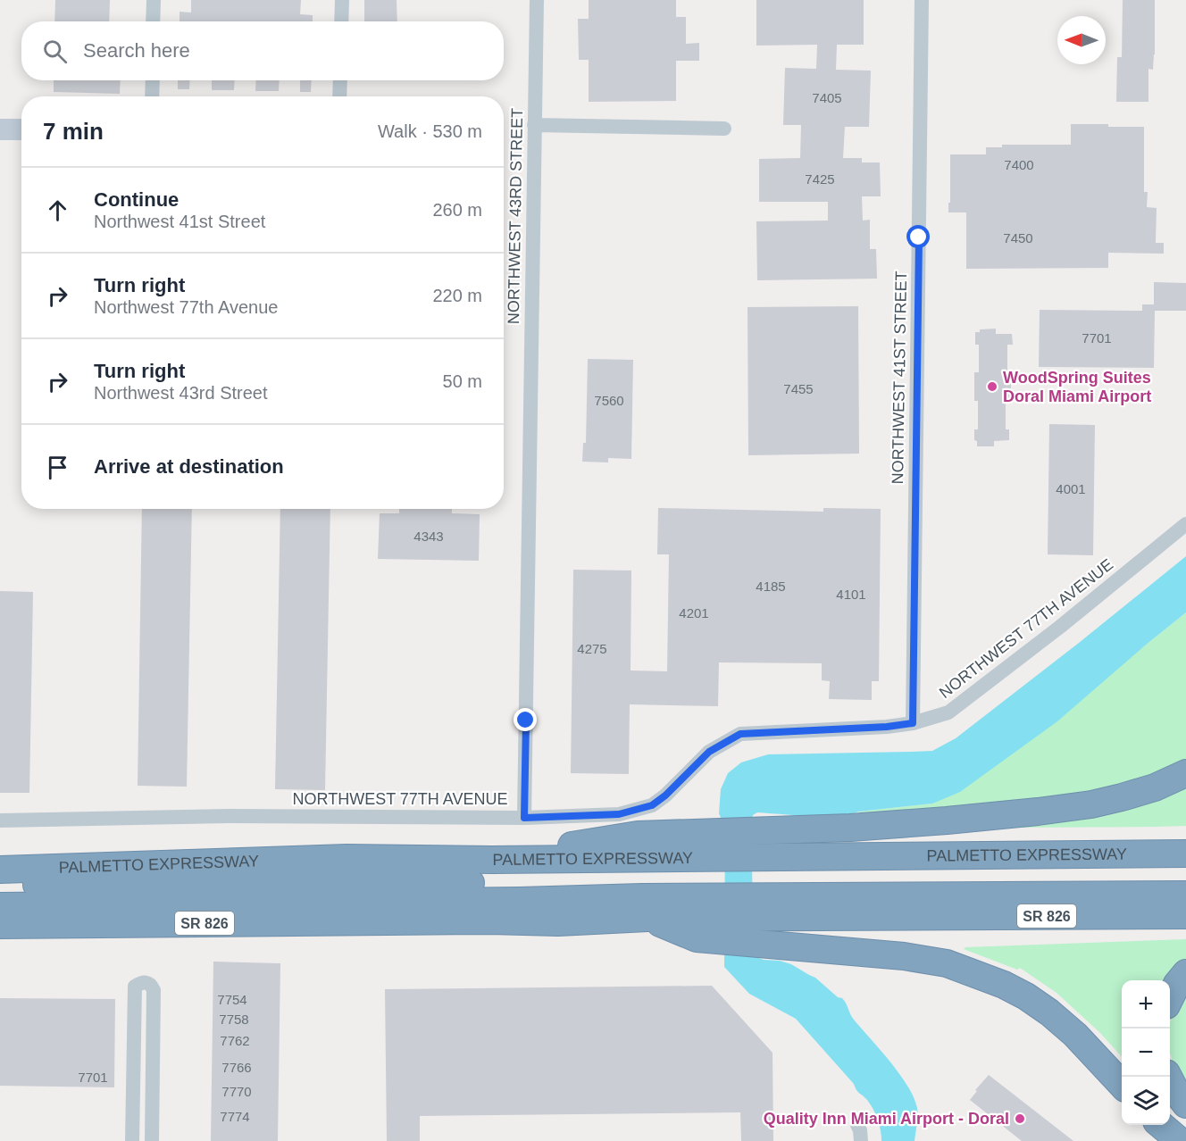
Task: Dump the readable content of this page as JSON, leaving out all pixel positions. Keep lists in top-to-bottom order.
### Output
{
  "streets": {
    "highway": ["PALMETTO EXPRESSWAY", "SR 826"],
    "street": ["NORTHWEST 43RD STREET", "NORTHWEST 41ST STREET", "NORTHWEST 77TH AVENUE"]
  },
  "crossings": [
    ["NORTHWEST 43RD STREET", "NORTHWEST 77TH AVENUE"],
    ["NORTHWEST 41ST STREET", "NORTHWEST 77TH AVENUE"],
    ["PALMETTO EXPRESSWAY", "SR 826"]
  ],
  "places": ["WoodSpring Suites Doral Miami Airport", "Quality Inn Miami Airport - Doral"],
  "house_numbers": [
    "7405",
    "7400",
    "7425",
    "7450",
    "7701",
    "7455",
    "7560",
    "4001",
    "4343",
    "4185",
    "4101",
    "4201",
    "4275",
    "7754",
    "7758",
    "7762",
    "7766",
    "7701",
    "7770",
    "7774"
  ],
  "north": "left",
  "page": {
    "search": "Search here",
    "heading": ["7 min", "Walk · 530 m"],
    "list": [
      ["Continue", "Northwest 41st Street", "260 m"],
      ["Turn right", "Northwest 77th Avenue", "220 m"],
      ["Turn right", "Northwest 43rd Street", "50 m"],
      "Arrive at destination"
    ],
    "map_buttons": ["+", "−"]
  }
}
